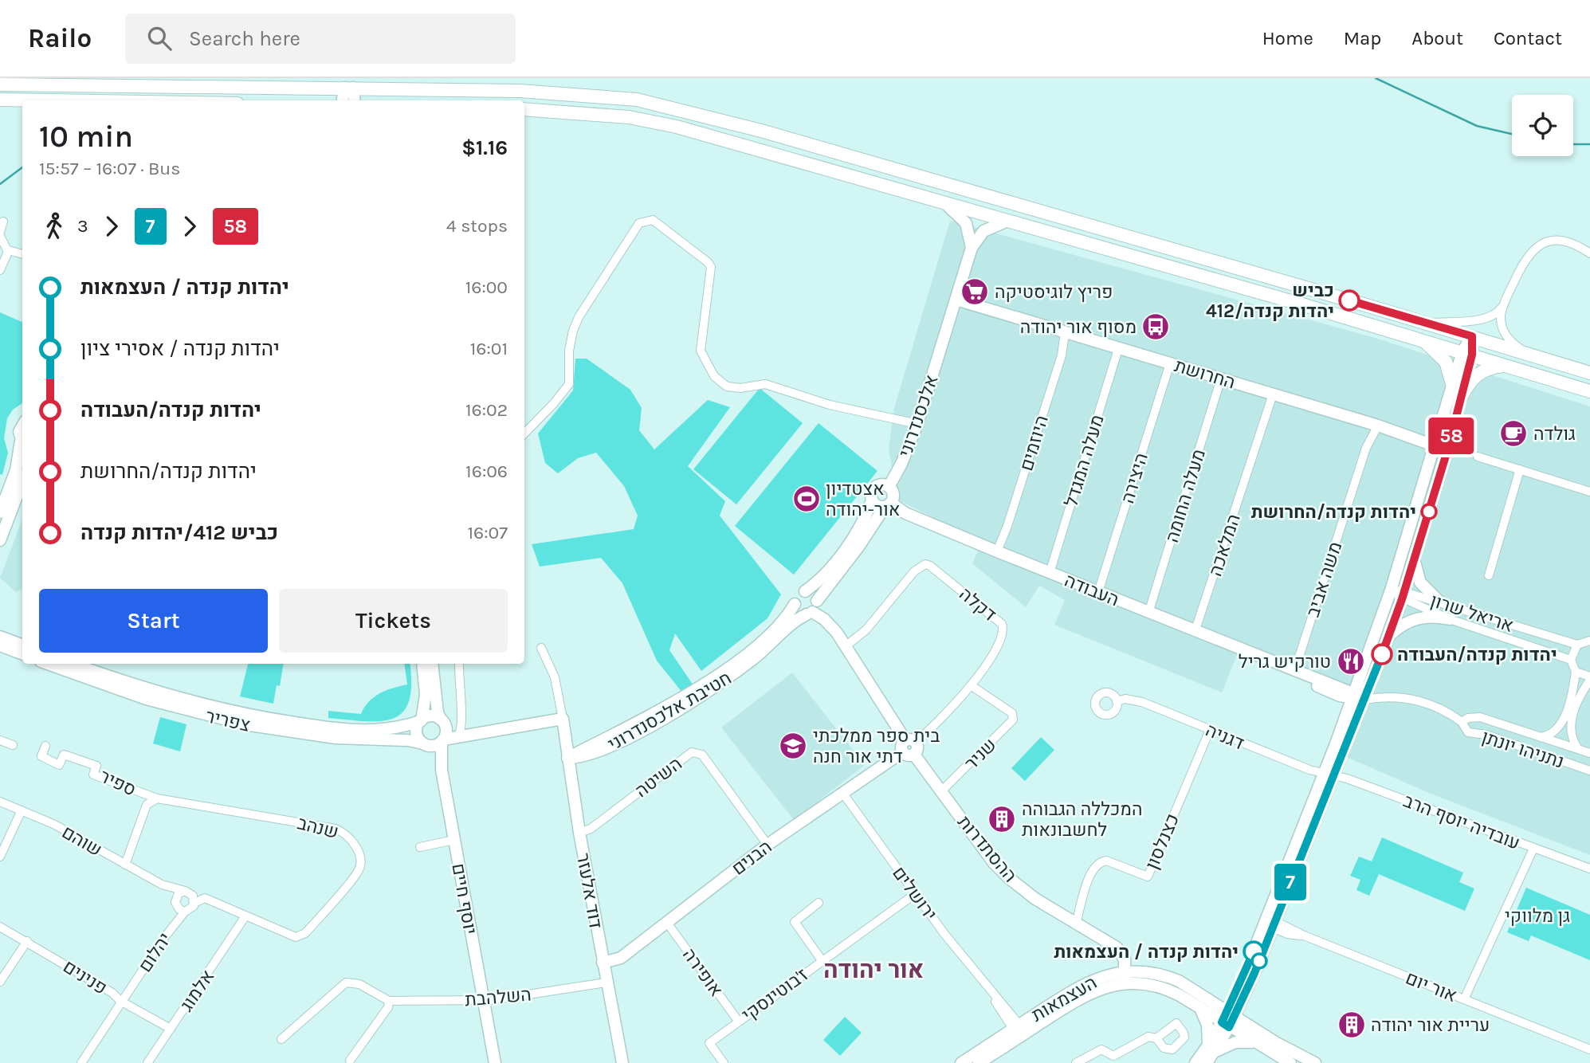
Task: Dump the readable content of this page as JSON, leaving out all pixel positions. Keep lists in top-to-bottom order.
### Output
{
  "streets": {
    "street": [
      "החרושת",
      "אלכסנדרוני",
      "היוזמים",
      "מעלה המגדל",
      "היצירה",
      "מעלה החומה",
      "המלאכה",
      "משה אביב",
      "העבודה",
      "דקלה",
      "אריאל שרון",
      "חטיבת אלכסנדרוני",
      "צפריר",
      "דגניה",
      "נתניהו יונתן",
      "שניר",
      "השיטה",
      "ספיר",
      "עובדיה יוסף הרב",
      "שנהב",
      "שוהם",
      "כצנלסון",
      "ההסתדרות",
      "הבנים",
      "דוד אלעזר",
      "ירושלים",
      "יוסף חיים",
      "יהלום",
      "אופירה",
      "פנינים",
      "אור יום",
      "אלמוג",
      "ז'בוטינסקי",
      "השלהבת",
      "העצמאות"
    ]
  },
  "crossings": [
    ["החרושת", "אלכסנדרוני"],
    ["החרושת", "היוזמים"],
    ["החרושת", "מעלה המגדל"],
    ["החרושת", "היצירה"],
    ["החרושת", "מעלה החומה"],
    ["החרושת", "המלאכה"],
    ["החרושת", "משה אביב"],
    ["אלכסנדרוני", "העבודה"],
    ["אלכסנדרוני", "חטיבת אלכסנדרוני"],
    ["היוזמים", "העבודה"],
    ["מעלה המגדל", "העבודה"],
    ["היצירה", "העבודה"],
    ["מעלה החומה", "העבודה"],
    ["המלאכה", "העבודה"],
    ["משה אביב", "העבודה"],
    ["העבודה", "חטיבת אלכסנדרוני"],
    ["העבודה", "נתניהו יונתן"],
    ["דקלה", "שניר"],
    ["חטיבת אלכסנדרוני", "דוד אלעזר"],
    ["צפריר", "יוסף חיים"],
    ["דגניה", "עובדיה יוסף הרב"],
    ["דגניה", "כצנלסון"],
    ["שניר", "ההסתדרות"],
    ["השיטה", "הבנים"],
    ["השיטה", "דוד אלעזר"],
    ["ספיר", "שנהב"],
    ["שנהב", "אלמוג"],
    ["שוהם", "יהלום"],
    ["כצנלסון", "ההסתדרות"],
    ["ההסתדרות", "הבנים"],
    ["ההסתדרות", "העצמאות"],
    ["הבנים", "דוד אלעזר"],
    ["הבנים", "ירושלים"],
    ["הבנים", "אופירה"],
    ["דוד אלעזר", "השלהבת"],
    ["ירושלים", "ז'בוטינסקי"],
    ["ירושלים", "העצמאות"],
    ["יוסף חיים", "השלהבת"],
    ["יהלום", "פנינים"],
    ["אופירה", "ז'בוטינסקי"],
    ["פנינים", "אלמוג"]
  ],
  "districts": ["אור יהודה"],
  "parks": ["גן מלווקי"],
  "places": {
    "supermarket": ["פריץ לוגיסטיקה"],
    "other": [
      "כביש 412/יהדות קנדה",
      "יהדות קנדה/החרושת",
      "יהדות קנדה/העבודה",
      "יהדות קנדה / העצמאות"
    ],
    "bus stop": ["מסוף אור יהודה"],
    "cafe": ["גולדה"],
    "sports": ["אצטדיון אור-יהודה"],
    "restaurant": ["טורקיש גריל"],
    "school or university": ["בית ספר ממלכתי דתי אור חנה"],
    "building": ["המכללה הגבוהה לחשבונאות", "עריית אור יהודה"]
  },
  "lines": ["bus line 58", "bus line 7"],
  "page": {
    "header": "Railo",
    "search": "Search here",
    "nav": [
      "Home",
      "Map",
      "About",
      "Contact"
    ],
    "on_map": ["7", "58"],
    "heading": ["10 min", "15:57 – 16:07 · Bus", "$1.16"],
    "legs": [
      "3",
      "7",
      "58",
      "4 stops"
    ],
    "list": [
      {
        "name": "יהדות קנדה / העצמאות",
        "value": "16:00"
      },
      {
        "name": "יהדות קנדה / אסירי ציון",
        "value": "16:01"
      },
      {
        "name": "יהדות קנדה/העבודה",
        "value": "16:02"
      },
      {
        "name": "יהדות קנדה/החרושת",
        "value": "16:06"
      },
      {
        "name": "כביש 412/יהדות קנדה",
        "value": "16:07"
      }
    ],
    "buttons": ["Start", "Tickets"]
  }
}
